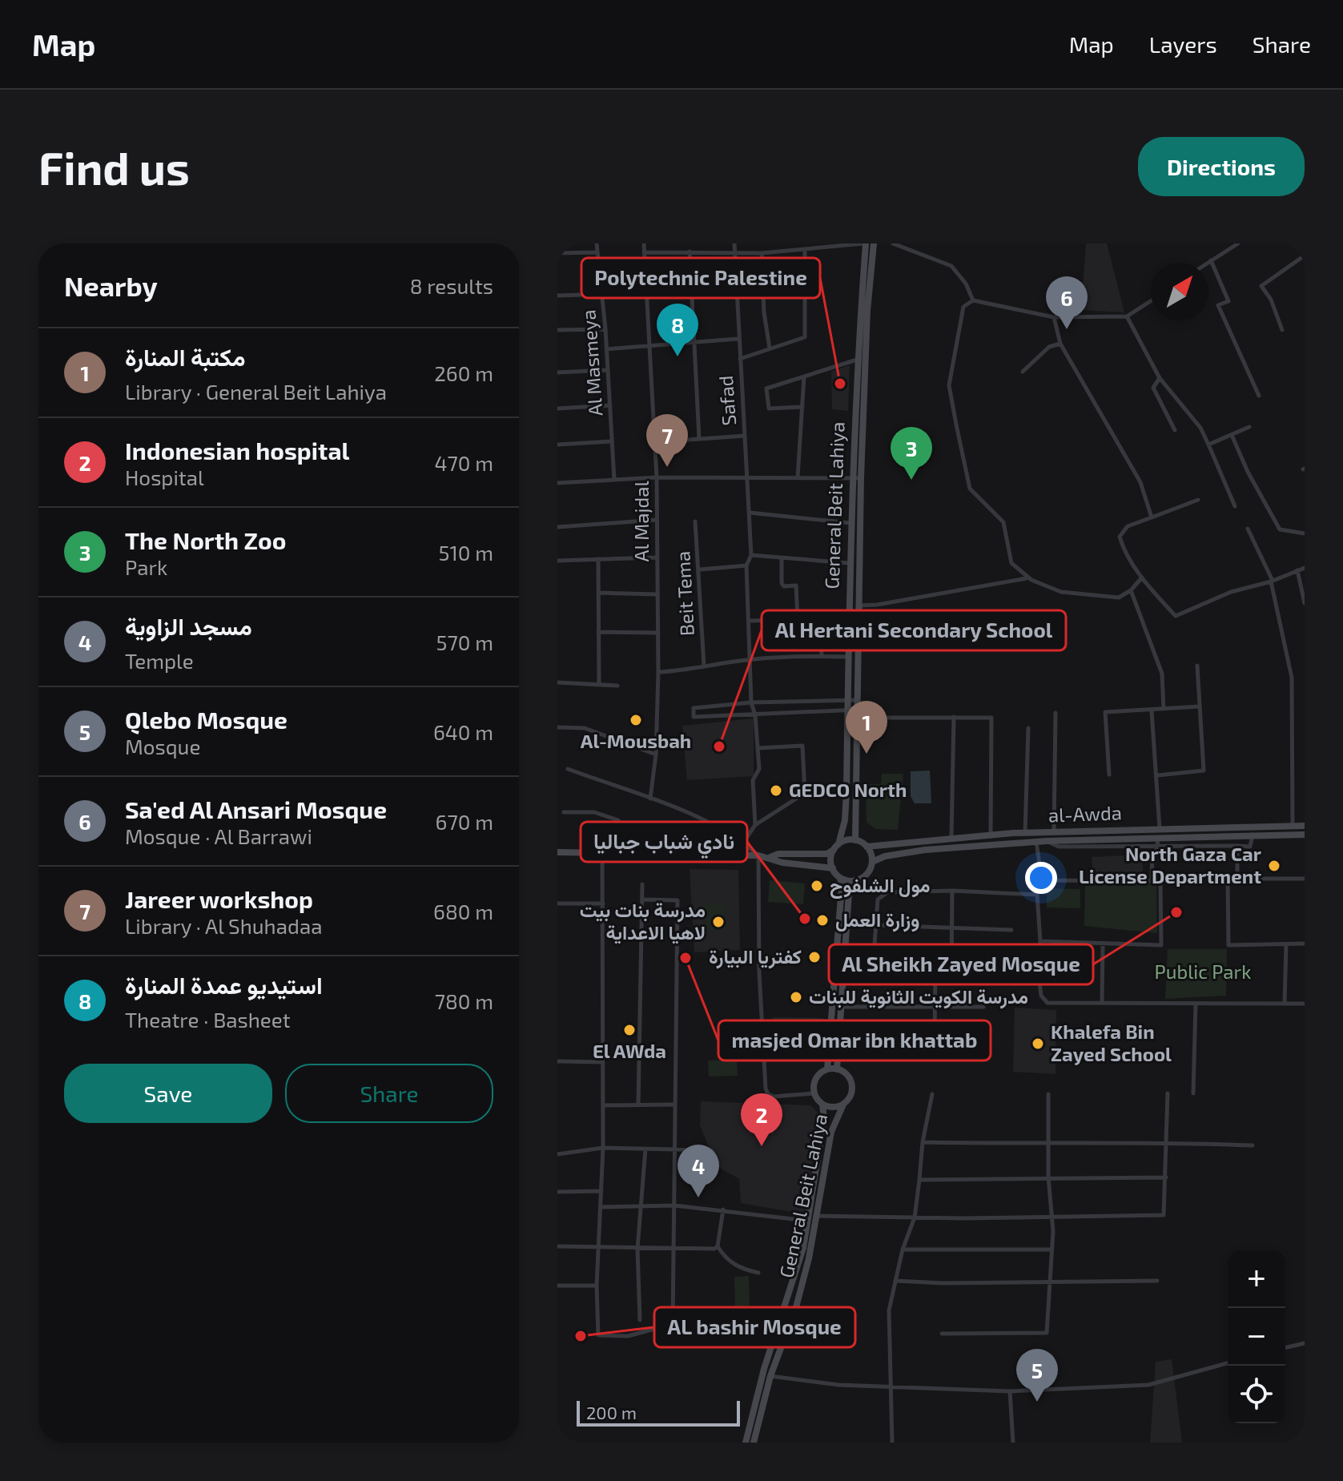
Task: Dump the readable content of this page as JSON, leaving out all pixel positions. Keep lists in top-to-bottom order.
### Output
{
  "streets": {
    "main road": ["General Beit Lahiya", "al-Awda"],
    "street": [
      "Al Masmeya",
      "Safad",
      "Al Majdal",
      "Beit Tema"
    ]
  },
  "crossings": [
    ["General Beit Lahiya", "al-Awda"]
  ],
  "parks": ["Public Park"],
  "places": [
    "Polytechnic Palestine",
    "Al-Mousbah",
    "Al Hertani Secondary School",
    "GEDCO North",
    "North Gaza Car License Department",
    "مول الشلفوح",
    "Al Sheikh Zayed Mosque",
    "نادي شباب جباليا",
    "وزارة العمل",
    "مدرسة بنات بيت لاهيا الاعداية",
    "كفتريا البيارة",
    "masjed Omar ibn khattab",
    "مدرسة الكويت الثانوية للبنات",
    "El AWda",
    "Khalefa Bin Zayed School",
    "AL bashir Mosque"
  ],
  "scale_bar": "200 m",
  "north": "top right",
  "page": {
    "header": "Map",
    "nav": ["Map", "Layers", "Share"],
    "buttons": [
      "Directions",
      ["Save", "Share"]
    ],
    "title": "Find us",
    "heading": ["Nearby", "8 results"],
    "pins": [
      "6",
      "8",
      "7",
      "3",
      "1",
      "2",
      "4",
      "5"
    ],
    "list": [
      {
        "mark": "1",
        "name": "مكتبة المنارة",
        "note": "Library · General Beit Lahiya",
        "value": "260 m"
      },
      {
        "mark": "2",
        "name": "Indonesian hospital",
        "note": "Hospital",
        "value": "470 m"
      },
      {
        "mark": "3",
        "name": "The North Zoo",
        "note": "Park",
        "value": "510 m"
      },
      {
        "mark": "4",
        "name": "مسجد الزاوية",
        "note": "Temple",
        "value": "570 m"
      },
      {
        "mark": "5",
        "name": "Qlebo Mosque",
        "note": "Mosque",
        "value": "640 m"
      },
      {
        "mark": "6",
        "name": "Sa'ed Al Ansari Mosque",
        "note": "Mosque · Al Barrawi",
        "value": "670 m"
      },
      {
        "mark": "7",
        "name": "Jareer workshop",
        "note": "Library · Al Shuhadaa",
        "value": "680 m"
      },
      {
        "mark": "8",
        "name": "استيديو عمدة المنارة",
        "note": "Theatre · Basheet",
        "value": "780 m"
      }
    ],
    "map_buttons": ["+", "−"],
    "scale": "200 m"
  }
}
